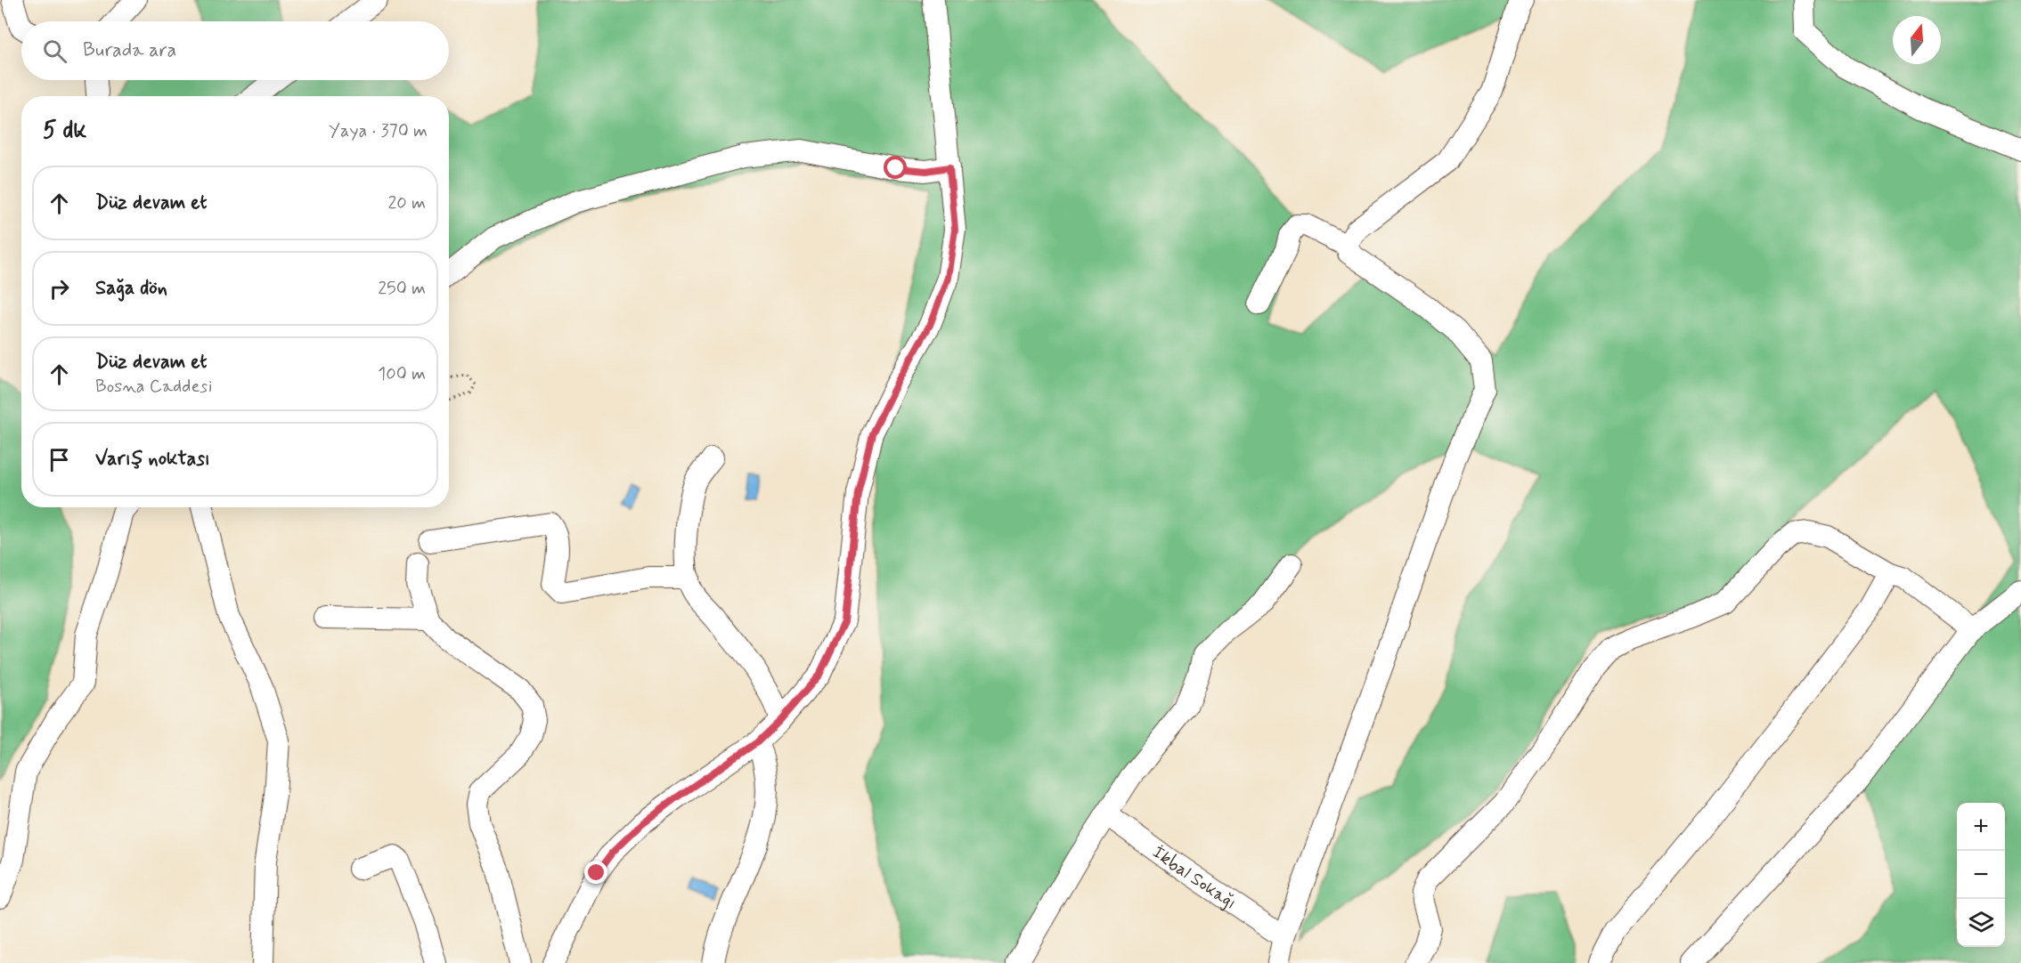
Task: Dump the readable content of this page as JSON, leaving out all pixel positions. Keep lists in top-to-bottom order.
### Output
{
  "streets": {
    "street": ["İkbal Sokağı"]
  },
  "north": "top",
  "page": {
    "search": "Burada ara",
    "heading": ["5 dk", "Yaya · 370 m"],
    "list": [
      ["Düz devam et", "20 m"],
      ["Sağa dön", "250 m"],
      ["Düz devam et", "Bosna Caddesi", "100 m"],
      "Varış noktası"
    ],
    "map_buttons": ["+", "−"]
  }
}
